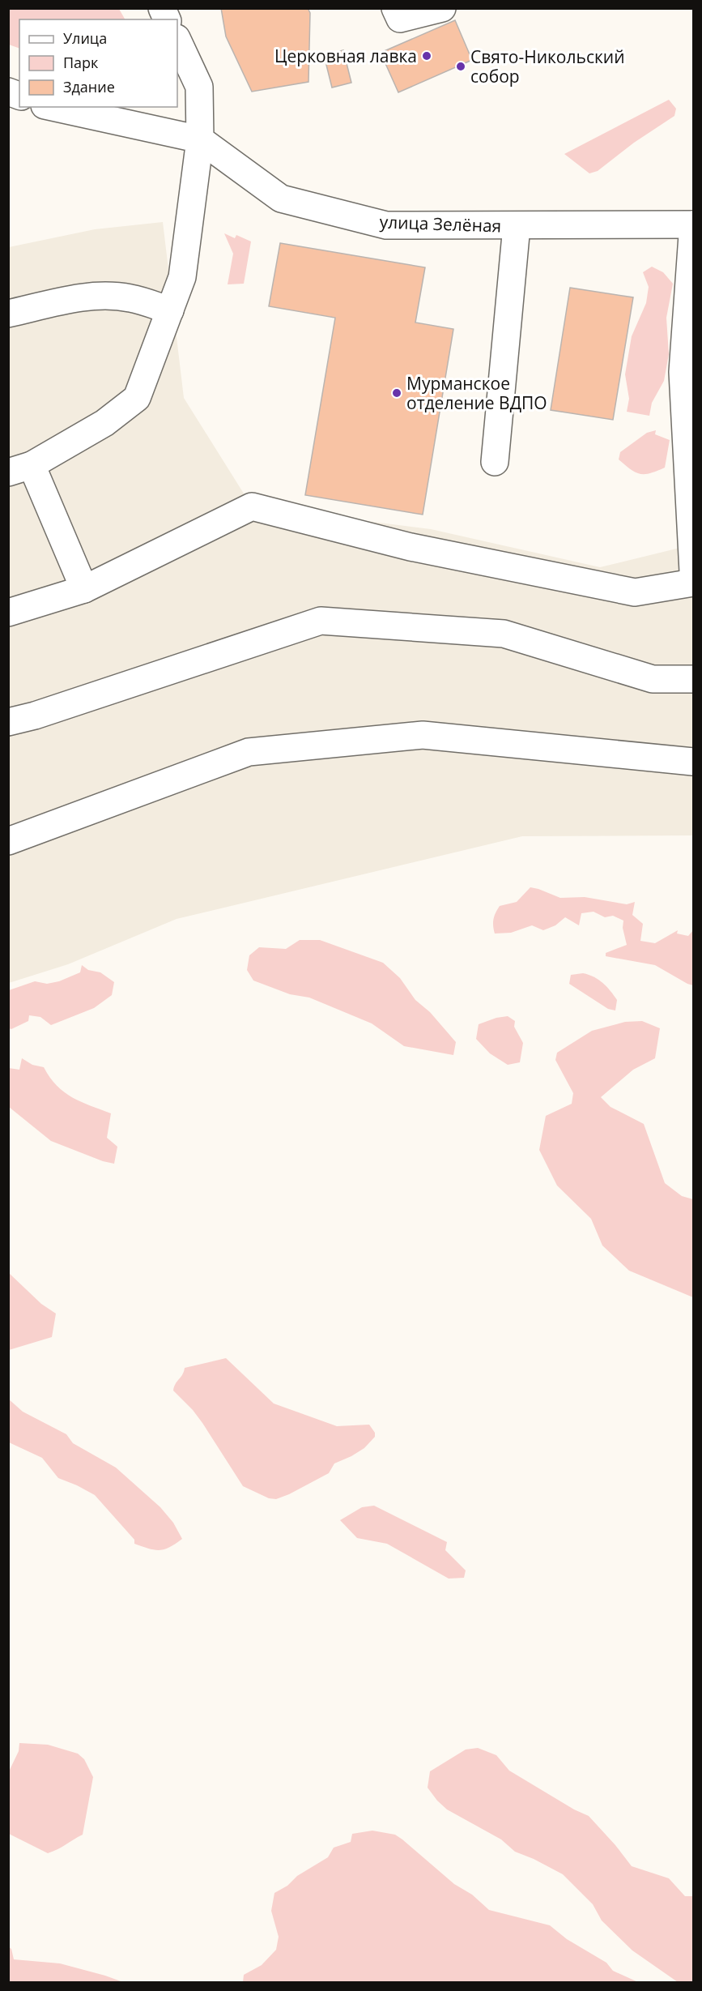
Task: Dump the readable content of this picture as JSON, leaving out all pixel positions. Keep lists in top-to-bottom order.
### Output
{
  "streets": {
    "street": ["улица Зелёная"]
  },
  "places": ["Церковная лавка", "Свято-Никольский собор", "Мурманское отделение ВДПО"],
  "legend": ["Улица", "Парк", "Здание"]
}
